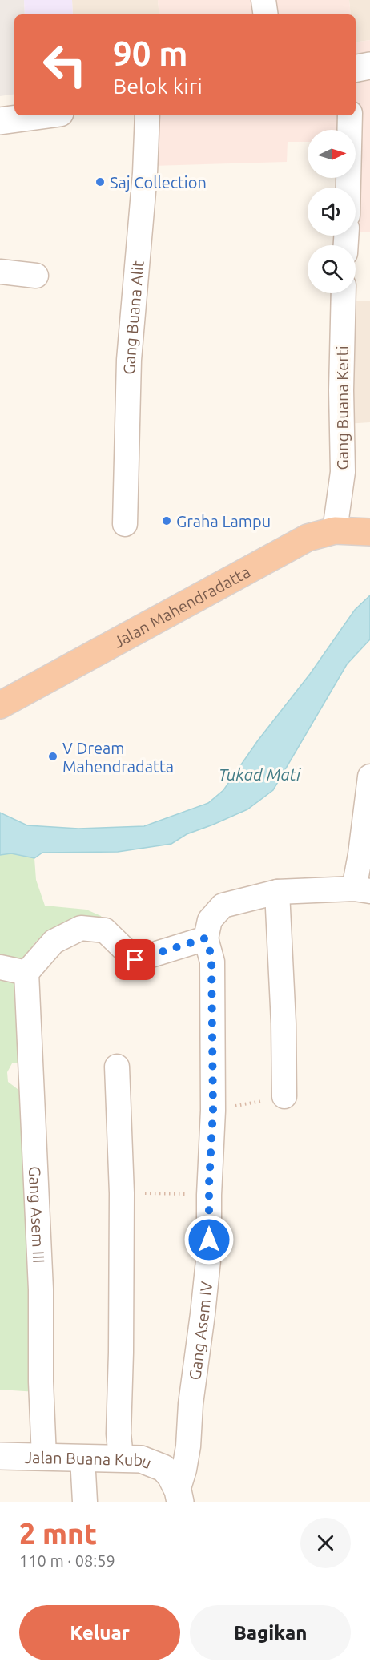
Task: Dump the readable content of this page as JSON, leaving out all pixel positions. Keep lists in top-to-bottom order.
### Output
{
  "streets": {
    "highway": ["Jalan Mahendradatta"],
    "street": [
      "Gang Buana Alit",
      "Gang Buana Kerti",
      "Gang Asem III",
      "Gang Asem IV",
      "Jalan Buana Kubu"
    ]
  },
  "crossings": [
    ["Gang Buana Kerti", "Jalan Mahendradatta"],
    ["Gang Asem III", "Jalan Buana Kubu"],
    ["Gang Asem IV", "Jalan Buana Kubu"]
  ],
  "water": ["Tukad Mati"],
  "places": ["Saj Collection", "Graha Lampu", "V Dream Mahendradatta"],
  "north": "right",
  "page": {
    "turn": ["90 m", "Belok kiri"],
    "heading": ["2 mnt", "110 m · 08:59"],
    "buttons": ["Keluar", "Bagikan"]
  }
}
